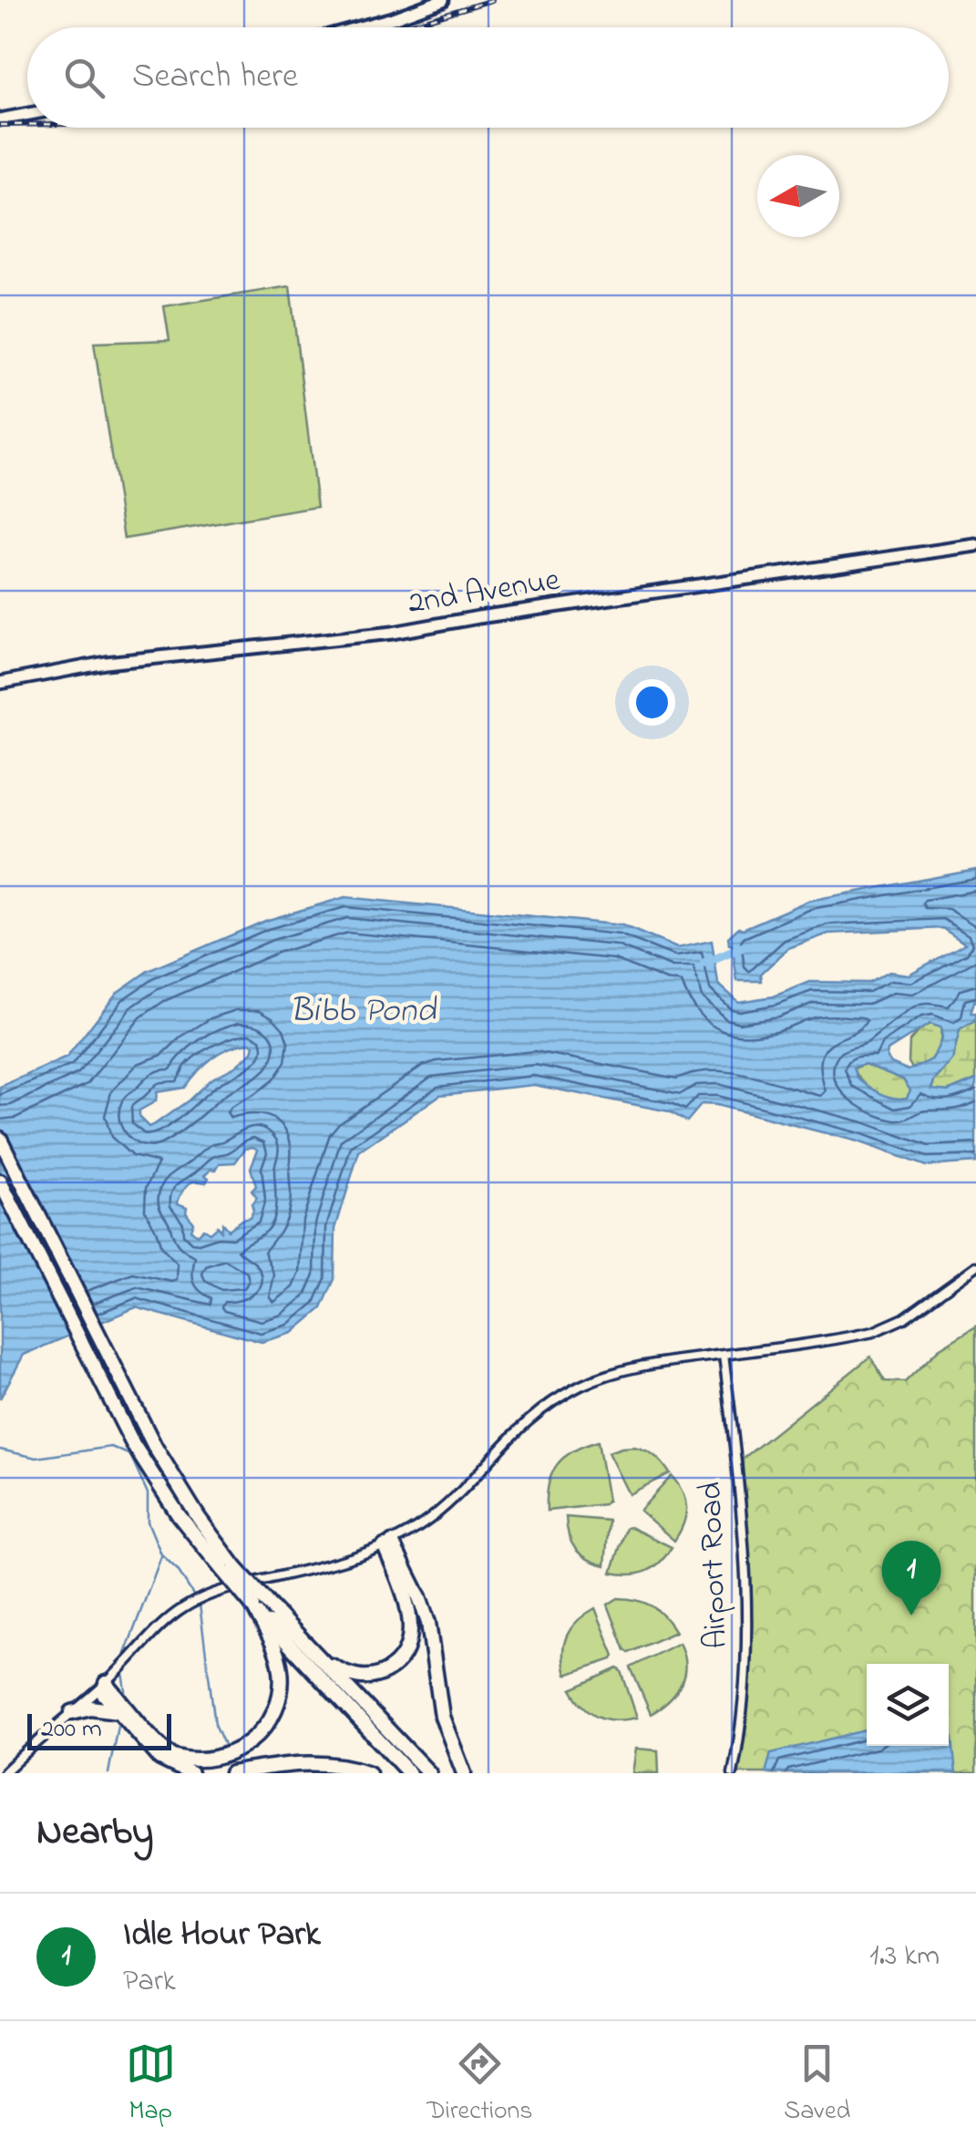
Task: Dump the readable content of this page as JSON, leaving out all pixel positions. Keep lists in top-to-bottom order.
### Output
{
  "streets": {
    "main road": ["2nd Avenue"],
    "street": ["Airport Road"]
  },
  "water": ["Bibb Pond"],
  "scale_bar": "200 m",
  "north": "left",
  "page": {
    "search": "Search here",
    "pins": "1",
    "scale": "200 m",
    "heading": "Nearby",
    "list": [
      {
        "mark": "1",
        "name": "Idle Hour Park",
        "note": "Park",
        "value": "1.3 km"
      }
    ],
    "nav": ["Map", "Directions", "Saved"]
  }
}
